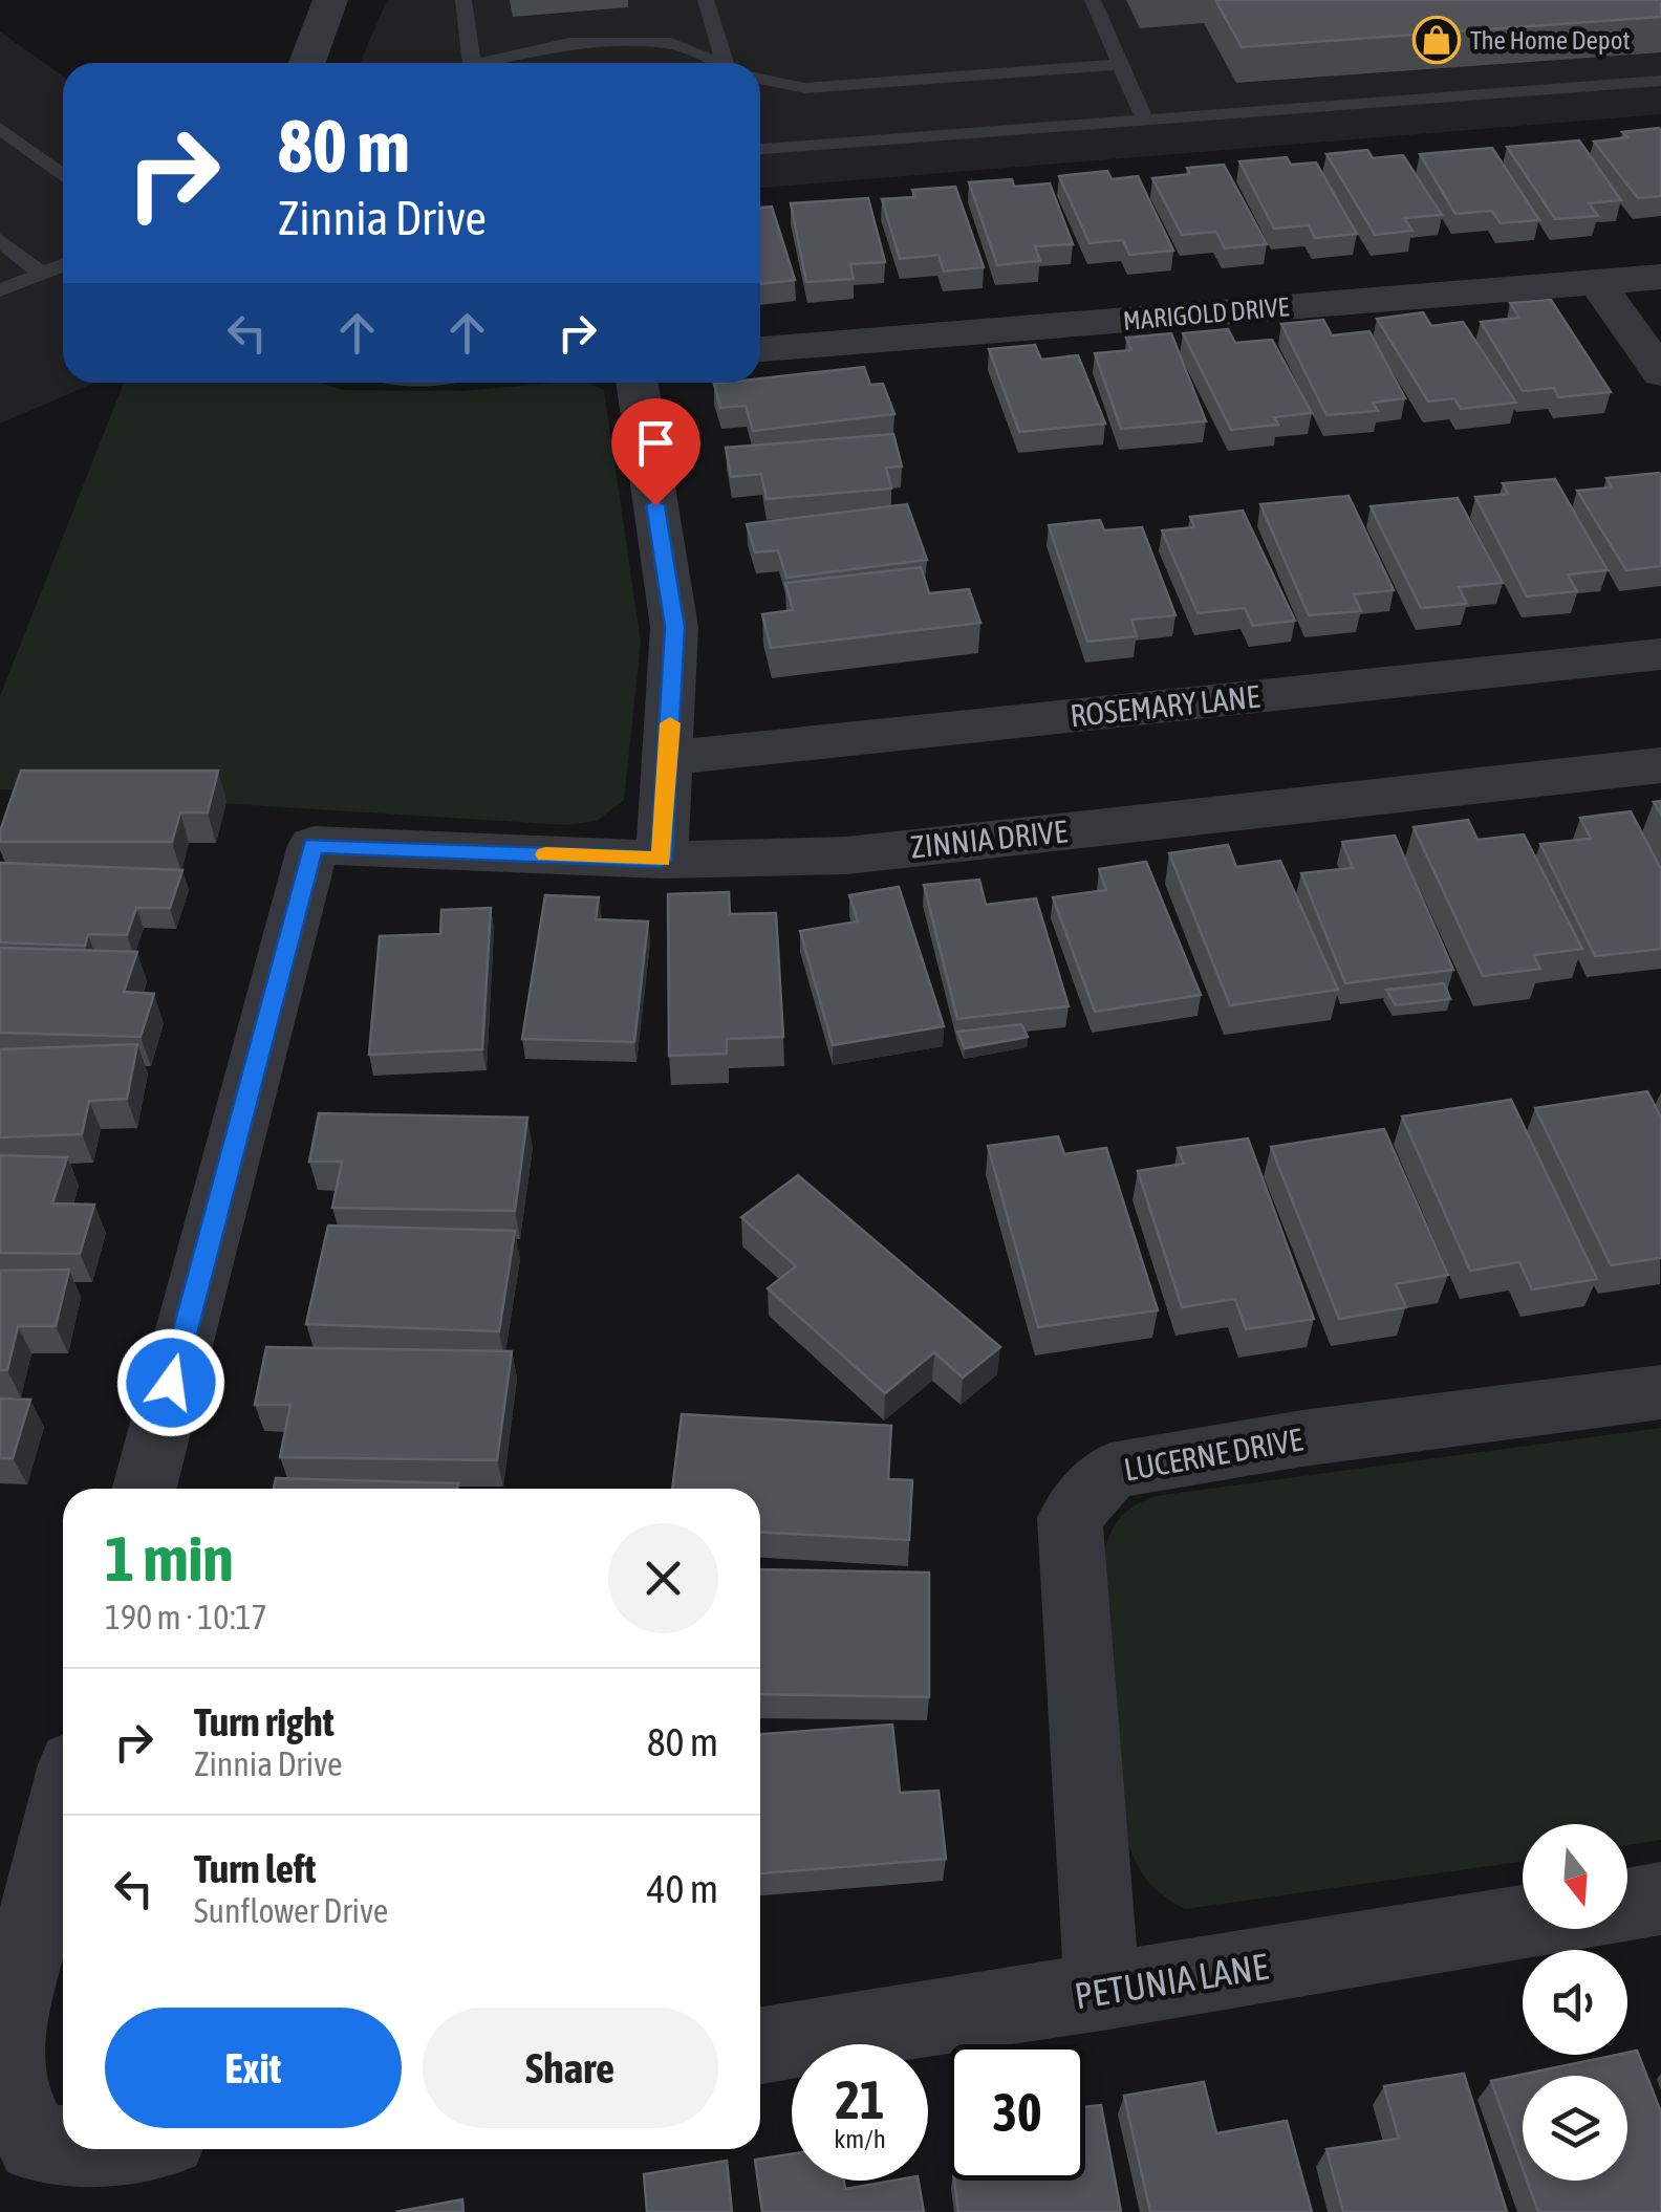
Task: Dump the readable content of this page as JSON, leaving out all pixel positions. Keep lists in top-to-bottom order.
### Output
{
  "streets": {
    "street": [
      "MARIGOLD DRIVE",
      "ROSEMARY LANE",
      "ZINNIA DRIVE",
      "LUCERNE DRIVE",
      "PETUNIA LANE"
    ]
  },
  "crossings": [
    ["LUCERNE DRIVE", "PETUNIA LANE"]
  ],
  "places": {
    "shop": ["The Home Depot"]
  },
  "north": "bottom",
  "page": {
    "turn": ["80 m", "Zinnia Drive"],
    "heading": ["1 min", "190 m · 10:17"],
    "list": [
      {
        "name": "Turn right",
        "note": "Zinnia Drive",
        "value": "80 m"
      },
      {
        "name": "Turn left",
        "note": "Sunflower Drive",
        "value": "40 m"
      }
    ],
    "buttons": ["Exit", "Share"],
    "speed": "21 km/h",
    "limit": "30"
  }
}
